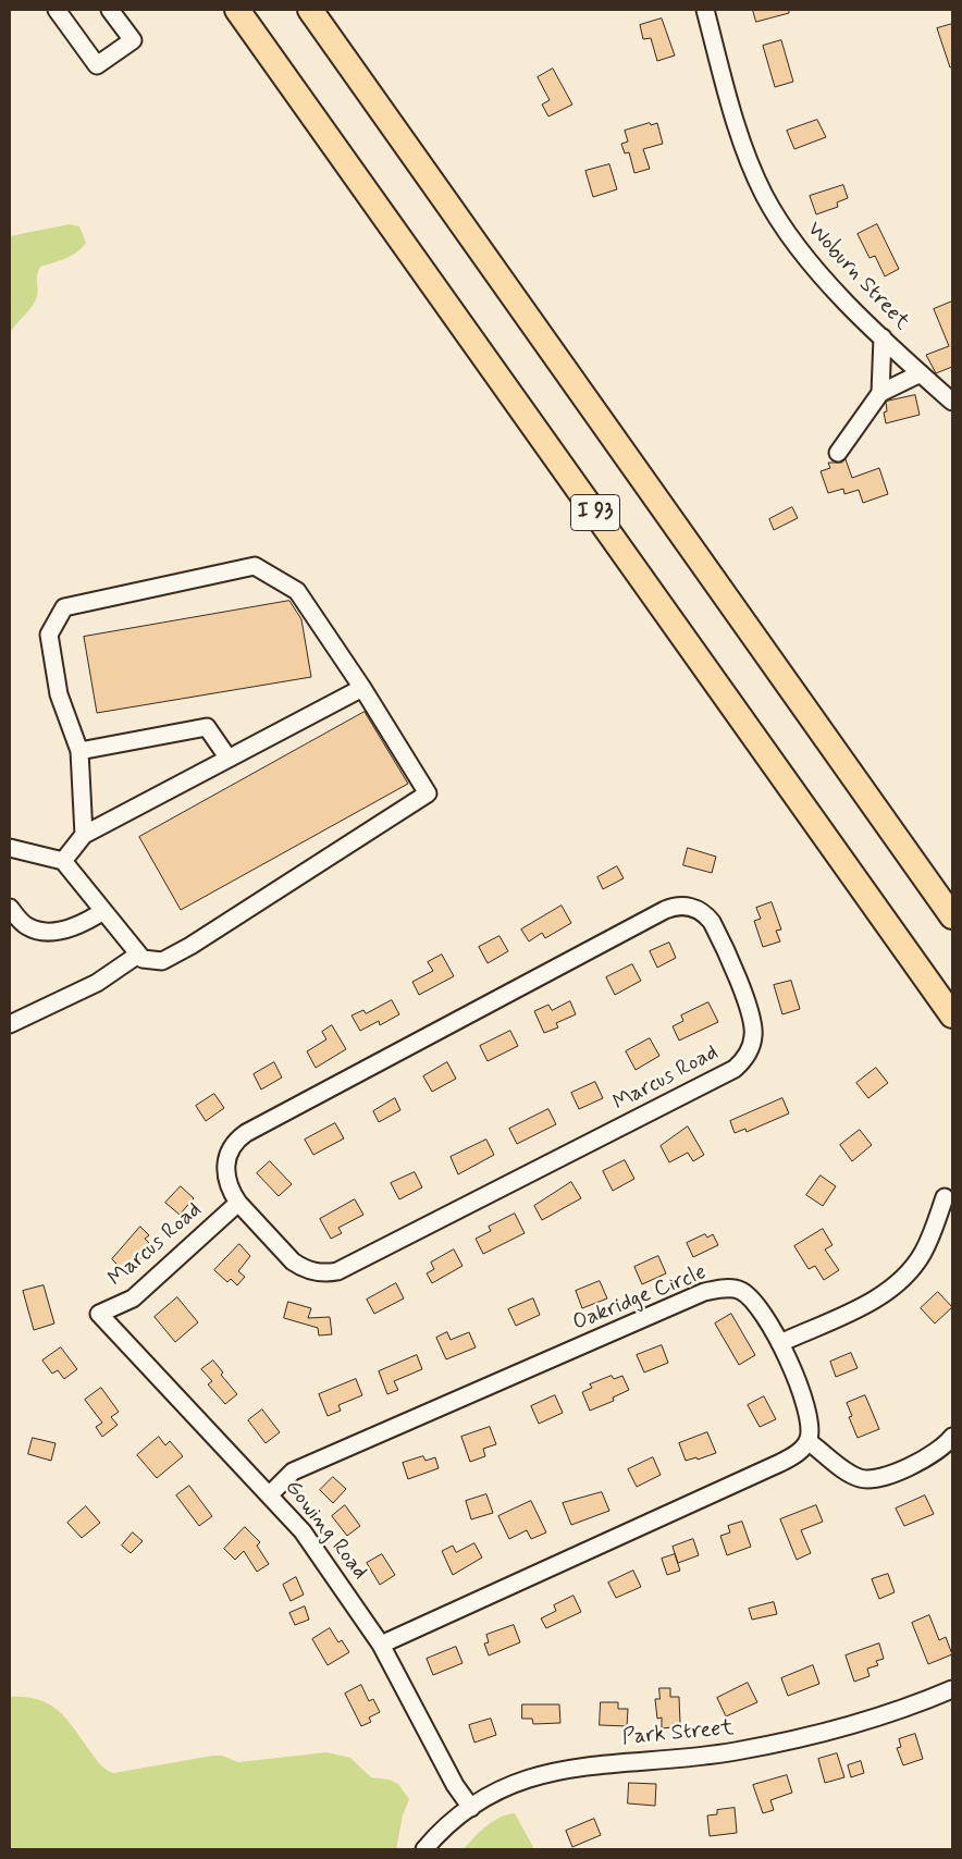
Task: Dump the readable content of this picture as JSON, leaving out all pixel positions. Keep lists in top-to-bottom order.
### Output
{
  "streets": {
    "highway": ["I 93"],
    "street": [
      "Woburn Street",
      "Marcus Road",
      "Oakridge Circle",
      "Gowing Road",
      "Park Street"
    ]
  },
  "crossings": [
    ["Marcus Road", "Gowing Road"],
    ["Oakridge Circle", "Gowing Road"],
    ["Gowing Road", "Park Street"]
  ]
}
